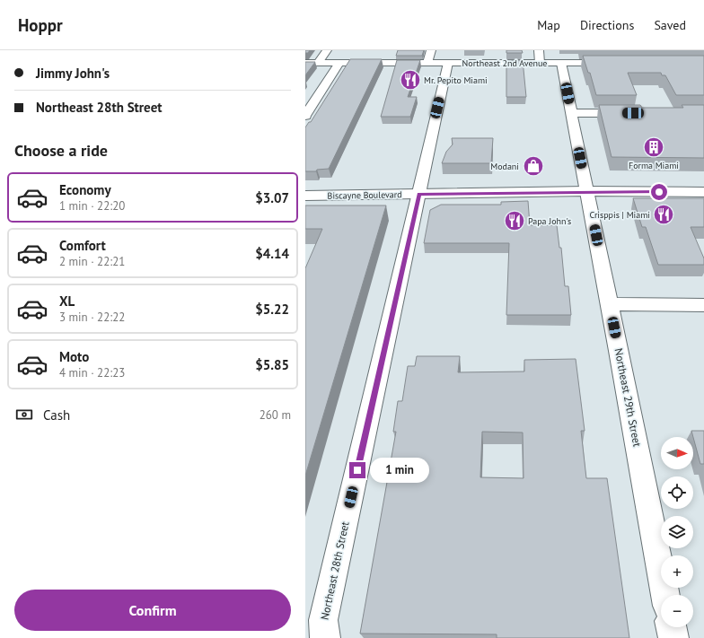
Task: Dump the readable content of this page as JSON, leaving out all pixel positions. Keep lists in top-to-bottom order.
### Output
{
  "streets": {
    "street": [
      "Northeast 2nd Avenue",
      "Biscayne Boulevard",
      "Northeast 29th Street",
      "Northeast 28th Street"
    ]
  },
  "crossings": [
    ["Northeast 2nd Avenue", "Northeast 29th Street"],
    ["Northeast 2nd Avenue", "Northeast 28th Street"],
    ["Biscayne Boulevard", "Northeast 29th Street"],
    ["Biscayne Boulevard", "Northeast 28th Street"]
  ],
  "places": {
    "restaurant": ["Mr. Pepito Miami", "Crisppis | Miami", "Papa John's"],
    "building": ["Forma Miami"],
    "shop": ["Modani"]
  },
  "north": "right",
  "page": {
    "header": "Hoppr",
    "nav": ["Map", "Directions", "Saved"],
    "banner": ["Jimmy John's", "Northeast 28th Street"],
    "heading": "Choose a ride",
    "list": [
      {
        "name": "Economy",
        "note": "1 min · 22:20",
        "value": "$3.07"
      },
      {
        "name": "Comfort",
        "note": "2 min · 22:21",
        "value": "$4.14"
      },
      {
        "name": "XL",
        "note": "3 min · 22:22",
        "value": "$5.22"
      },
      {
        "name": "Moto",
        "note": "4 min · 22:23",
        "value": "$5.85"
      }
    ],
    "pay": ["Cash", "260 m"],
    "map_buttons": ["+", "−"],
    "bubble": "1 min",
    "buttons": "Confirm"
  }
}
